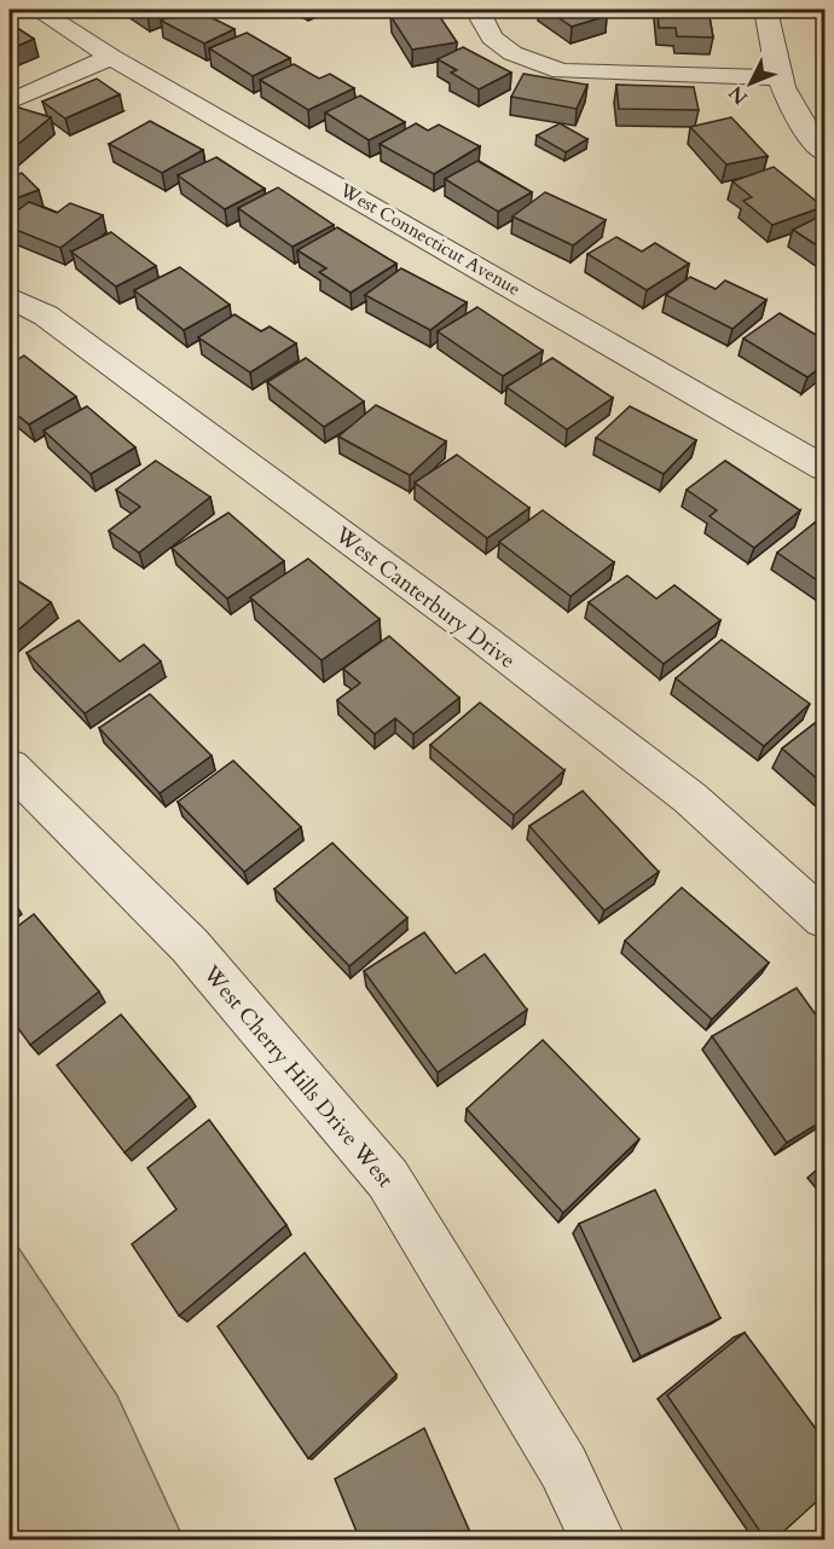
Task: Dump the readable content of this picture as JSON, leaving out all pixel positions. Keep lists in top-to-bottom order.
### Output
{
  "streets": {
    "street": ["West Connecticut Avenue", "West Canterbury Drive", "West Cherry Hills Drive West"]
  },
  "north": "bottom left"
}
